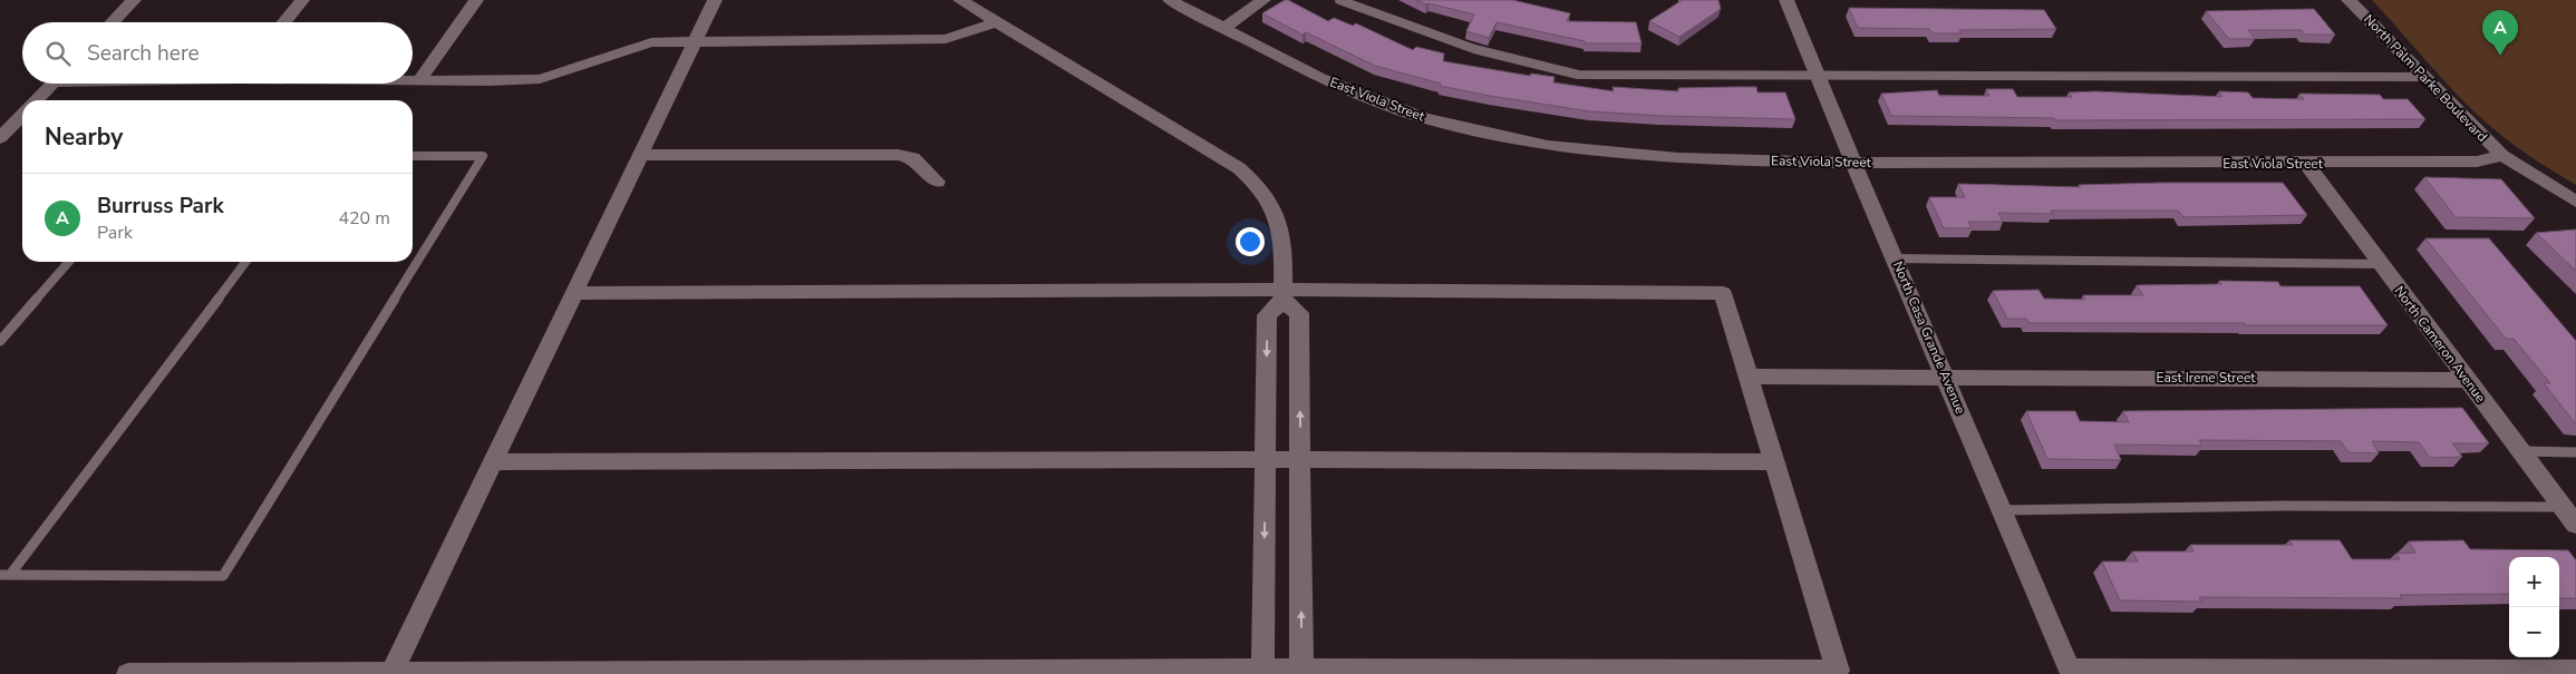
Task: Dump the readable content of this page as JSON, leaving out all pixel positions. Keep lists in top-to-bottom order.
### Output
{
  "streets": {
    "street": [
      "North Palm Parke Boulevard",
      "East Viola Street",
      "North Casa Grande Avenue",
      "North Cameron Avenue",
      "East Irene Street"
    ]
  },
  "crossings": [
    ["North Palm Parke Boulevard", "East Viola Street"],
    ["East Viola Street", "North Casa Grande Avenue"],
    ["East Viola Street", "North Cameron Avenue"],
    ["North Casa Grande Avenue", "East Irene Street"],
    ["North Cameron Avenue", "East Irene Street"]
  ],
  "page": {
    "pins": "A",
    "search": "Search here",
    "heading": "Nearby",
    "list": [
      {
        "mark": "A",
        "name": "Burruss Park",
        "note": "Park",
        "value": "420 m"
      }
    ],
    "map_buttons": ["+", "−"]
  }
}
